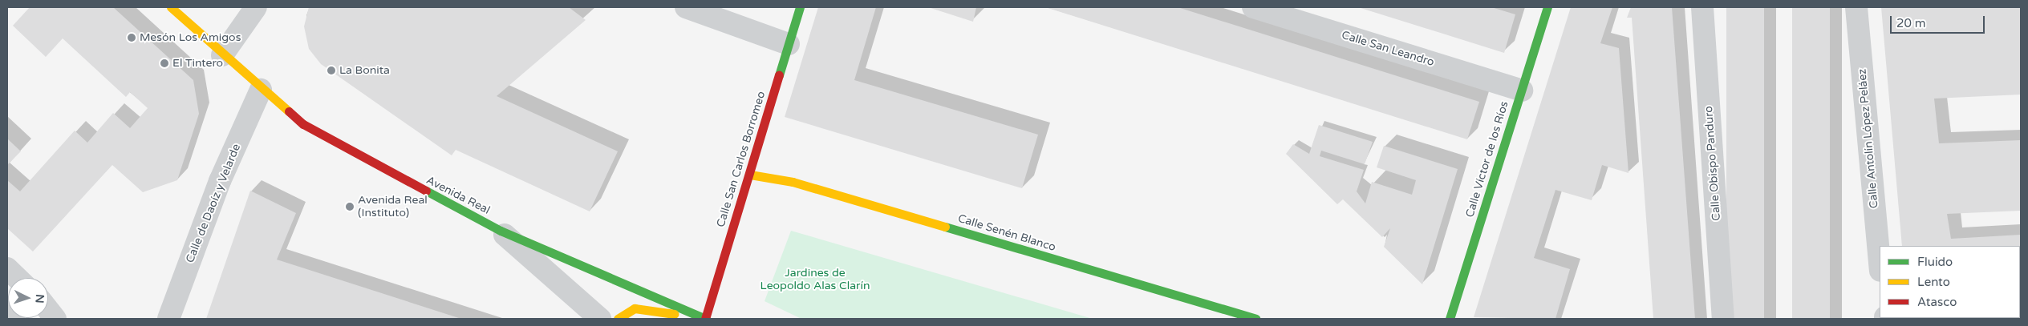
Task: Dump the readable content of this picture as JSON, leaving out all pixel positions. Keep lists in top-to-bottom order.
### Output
{
  "streets": {
    "street": [
      "Calle San Leandro",
      "Calle Antolín López Peláez",
      "Calle San Carlos Borromeo",
      "Calle Víctor de los Ríos",
      "Calle Obispo Panduro",
      "Avenida Real",
      "Calle de Daoíz y Velarde",
      "Calle Senén Blanco"
    ]
  },
  "crossings": [
    ["Calle San Leandro", "Calle Víctor de los Ríos"],
    ["Calle San Carlos Borromeo", "Avenida Real"],
    ["Calle San Carlos Borromeo", "Calle Senén Blanco"],
    ["Avenida Real", "Calle de Daoíz y Velarde"]
  ],
  "parks": ["Jardines de Leopoldo Alas Clarín"],
  "places": [
    "Mesón Los Amigos",
    "El Tintero",
    "La Bonita",
    "Avenida Real (Instituto)"
  ],
  "legend": ["Fluido", "Lento", "Atasco"],
  "scale_bar": "20 m",
  "north": "right"
}
